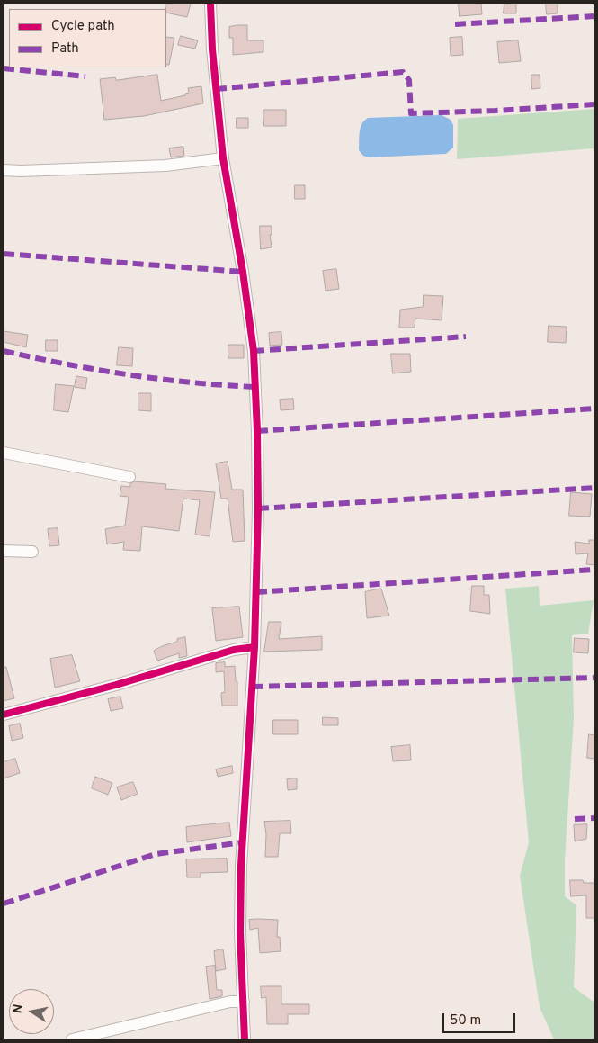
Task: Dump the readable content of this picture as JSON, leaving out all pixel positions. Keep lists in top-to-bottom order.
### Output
{
  "legend": ["Cycle path", "Path"],
  "scale_bar": "50 m",
  "north": "left"
}
